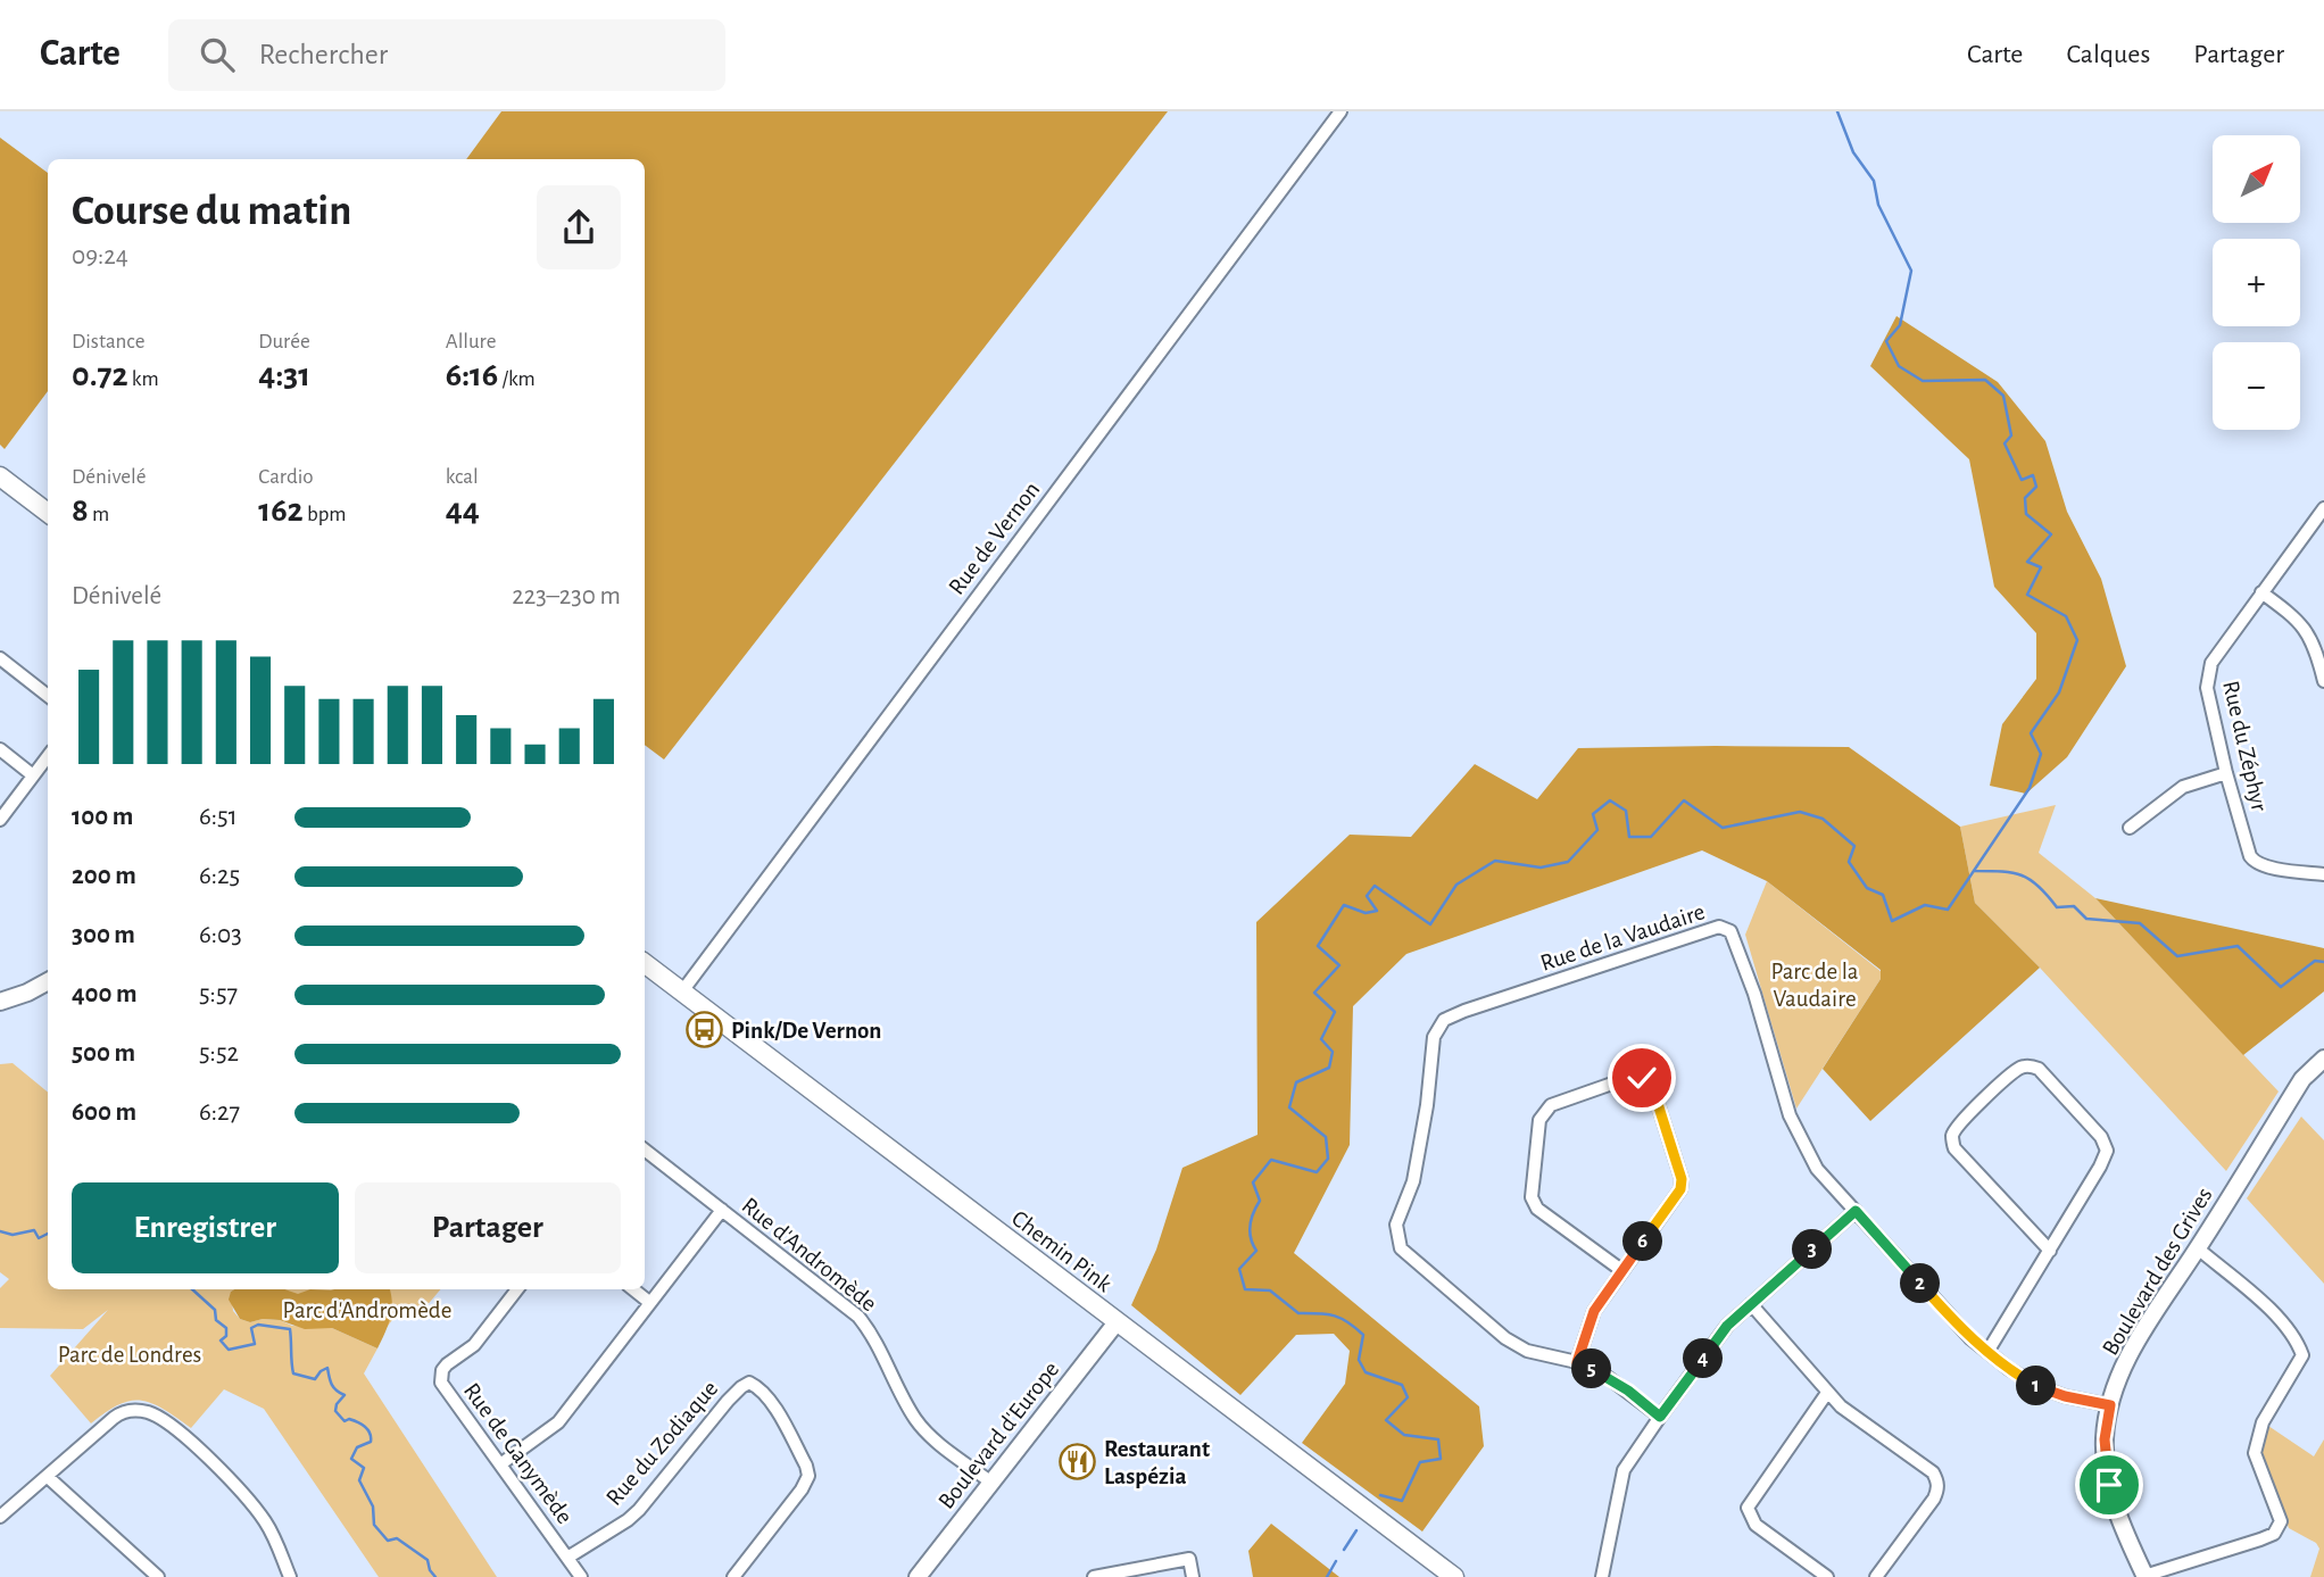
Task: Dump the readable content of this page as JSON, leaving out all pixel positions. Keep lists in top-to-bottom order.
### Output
{
  "streets": {
    "main road": ["Chemin Pink"],
    "street": [
      "Rue de Vernon",
      "Rue du Zéphyr",
      "Rue de la Vaudaire",
      "Rue d'Andromède",
      "Boulevard des Grives",
      "Boulevard d'Europe",
      "Rue du Zodiaque",
      "Rue de Ganymède"
    ]
  },
  "crossings": [
    ["Rue de Vernon", "Chemin Pink"],
    ["Rue de la Vaudaire", "Boulevard des Grives"],
    ["Chemin Pink", "Boulevard d'Europe"],
    ["Rue d'Andromède", "Boulevard d'Europe"],
    ["Rue du Zodiaque", "Rue de Ganymède"]
  ],
  "parks": ["Parc de la Vaudaire", "Parc d'Andromède", "Parc de Londres"],
  "places": {
    "bus stop": ["Pink/De Vernon"],
    "restaurant": ["Restaurant Laspézia"]
  },
  "north": "top right",
  "page": {
    "header": "Carte",
    "search": "Rechercher",
    "nav": ["Carte", "Calques", "Partager"],
    "map_buttons": ["+", "−"],
    "heading": ["Course du matin", "09:24"],
    "stats": [
      ["Distance", "0.72 km"],
      ["Durée", "4:31"],
      ["Allure", "6:16 /km"],
      ["Dénivelé", "8 m"],
      ["Cardio", "162 bpm"],
      ["kcal", "44"]
    ],
    "chart": ["Dénivelé", "223–230 m"],
    "list": [
      {
        "name": "100 m",
        "note": "6:51"
      },
      {
        "name": "200 m",
        "note": "6:25"
      },
      {
        "name": "300 m",
        "note": "6:03"
      },
      {
        "name": "400 m",
        "note": "5:57"
      },
      {
        "name": "500 m",
        "note": "5:52"
      },
      {
        "name": "600 m",
        "note": "6:27"
      }
    ],
    "buttons": ["Enregistrer", "Partager"],
    "pins": [
      "6",
      "3",
      "2",
      "4",
      "5",
      "1"
    ]
  }
}
